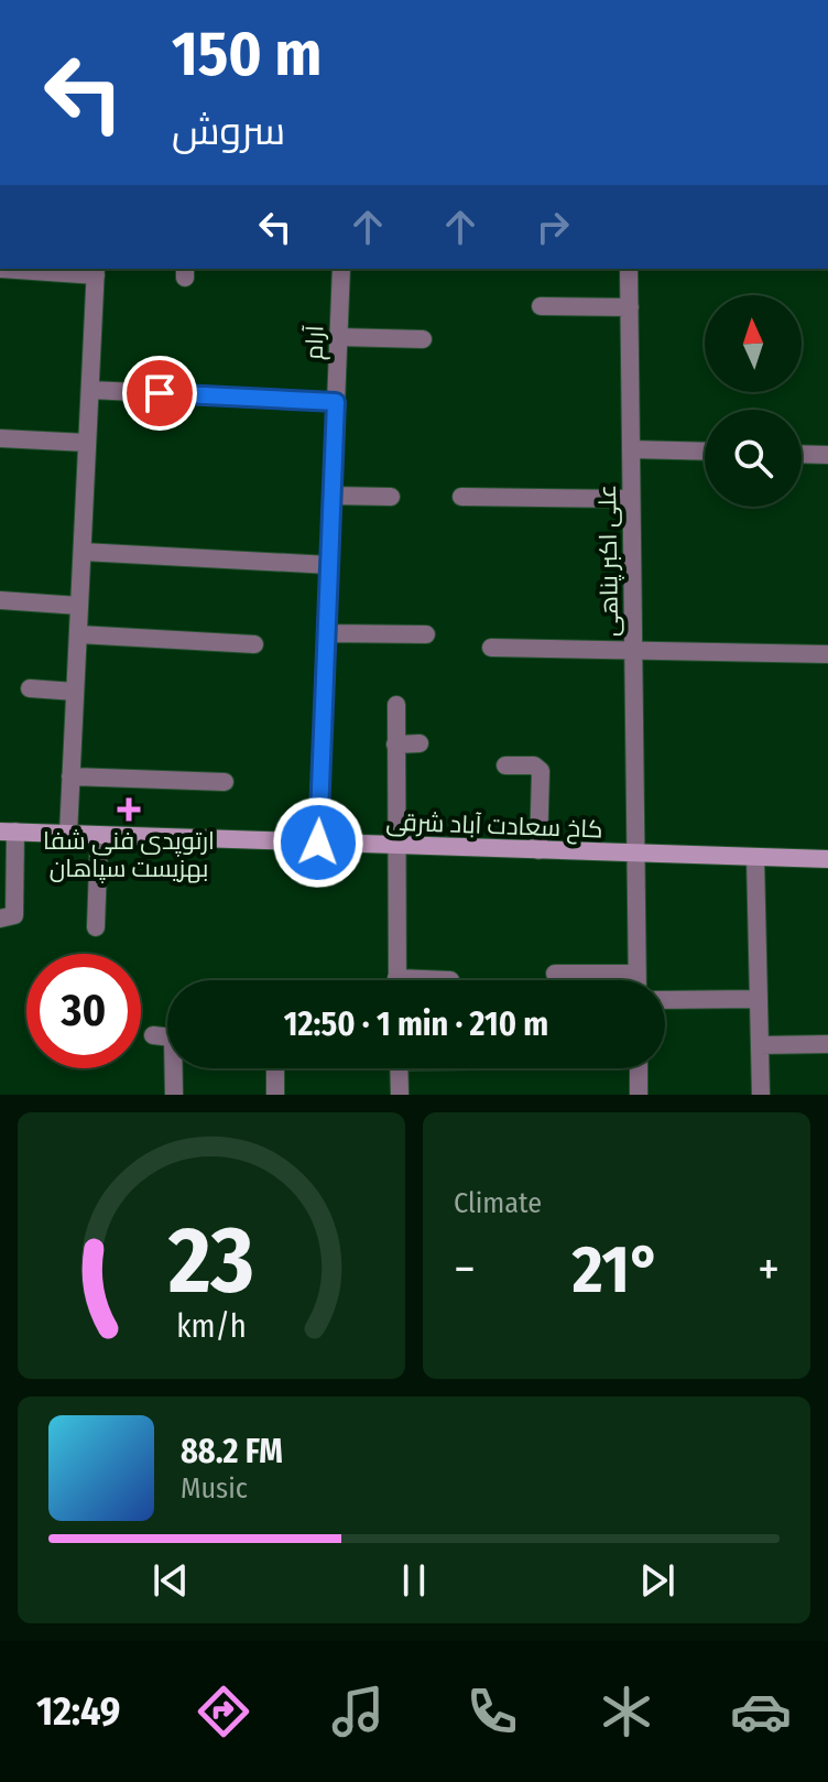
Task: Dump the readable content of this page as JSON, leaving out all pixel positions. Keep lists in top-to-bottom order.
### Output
{
  "streets": {
    "street": ["آرام", "علی اکبر پناهی", "کاخ سعادت آباد شرقی"]
  },
  "crossings": [
    ["آرام", "کاخ سعادت آباد شرقی"],
    ["علی اکبر پناهی", "کاخ سعادت آباد شرقی"]
  ],
  "places": {
    "health": ["ارتوپدی فنی شفا بهزیست سپاهان"]
  },
  "north": "top",
  "page": {
    "turn": ["150 m", "سروش"],
    "limit": "30",
    "trip": "12:50 · 1 min · 210 m",
    "tile": "Climate",
    "heat": ["−", "21°", "+"],
    "song": ["88.2 FM", "Music"],
    "tabs": "12:49",
    "gauge": ["23", "km/h"]
  }
}
